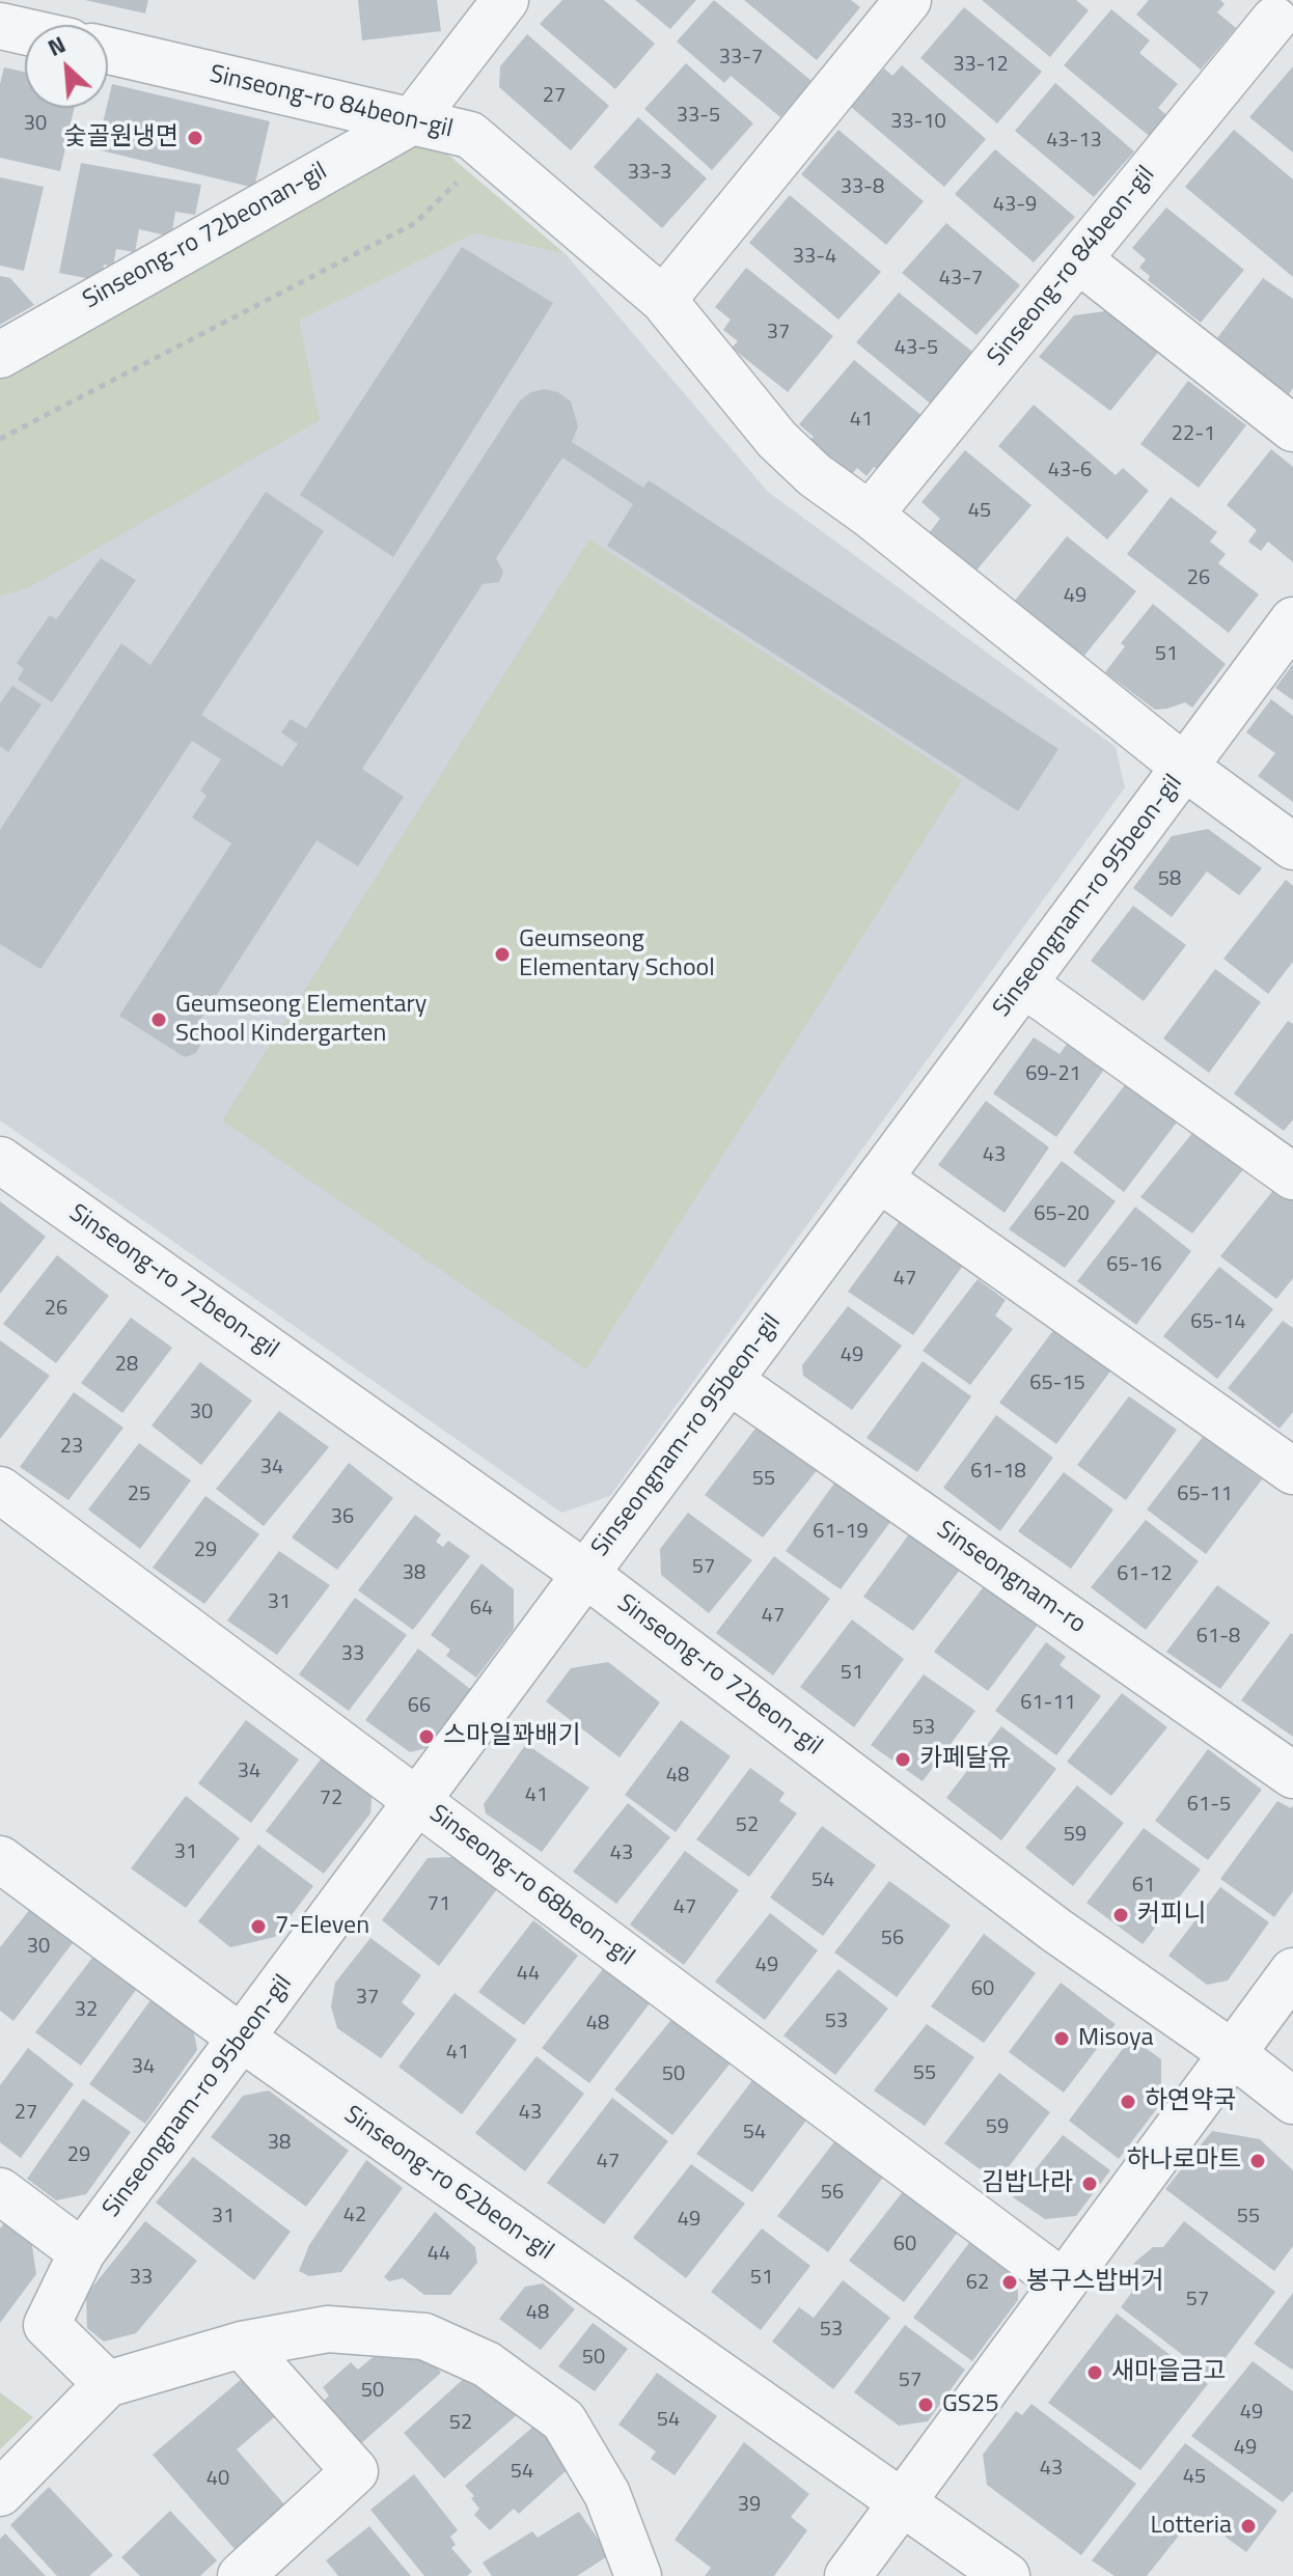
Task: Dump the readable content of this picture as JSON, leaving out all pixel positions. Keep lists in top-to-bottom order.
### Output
{
  "streets": {
    "street": [
      "Sinseong-ro 84beon-gil",
      "Sinseong-ro 72beonan-gil",
      "Sinseongnam-ro 95beon-gil",
      "Sinseong-ro 72beon-gil",
      "Sinseongnam-ro",
      "Sinseong-ro 68beon-gil",
      "Sinseong-ro 62beon-gil"
    ]
  },
  "crossings": [
    ["Sinseong-ro 84beon-gil", "Sinseong-ro 72beonan-gil"],
    ["Sinseong-ro 84beon-gil", "Sinseongnam-ro 95beon-gil"],
    ["Sinseongnam-ro 95beon-gil", "Sinseong-ro 72beon-gil"],
    ["Sinseongnam-ro 95beon-gil", "Sinseongnam-ro"],
    ["Sinseongnam-ro 95beon-gil", "Sinseong-ro 68beon-gil"],
    ["Sinseongnam-ro 95beon-gil", "Sinseong-ro 62beon-gil"]
  ],
  "places": [
    "숯골원냉면",
    "Geumseong Elementary School",
    "Geumseong Elementary School Kindergarten",
    "스마일꽈배기",
    "카페달유",
    "커피니",
    "7-Eleven",
    "Misoya",
    "하연약국",
    "하나로마트",
    "김밥나라",
    "봉구스밥버거",
    "새마을금고",
    "GS25",
    "Lotteria"
  ],
  "house_numbers": [
    "33-7",
    "33-12",
    "27",
    "33-5",
    "33-10",
    "30",
    "43-13",
    "33-3",
    "33-8",
    "43-9",
    "33-4",
    "43-7",
    "37",
    "43-5",
    "41",
    "22-1",
    "43-6",
    "45",
    "26",
    "49",
    "51",
    "58",
    "69-21",
    "43",
    "65-20",
    "65-16",
    "47",
    "26",
    "65-14",
    "49",
    "28",
    "65-15",
    "30",
    "23",
    "34",
    "61-18",
    "55",
    "25",
    "65-11",
    "36",
    "61-19",
    "29",
    "57",
    "38",
    "61-12",
    "31",
    "64",
    "47",
    "61-8",
    "33",
    "51",
    "61-11",
    "66",
    "53",
    "34",
    "48",
    "41",
    "72",
    "61-5",
    "52",
    "59",
    "31",
    "43",
    "54",
    "61",
    "71",
    "47",
    "56",
    "30",
    "49",
    "44",
    "60",
    "37",
    "32",
    "53",
    "48",
    "41",
    "34",
    "55",
    "50",
    "27",
    "43",
    "59",
    "54",
    "38",
    "29",
    "47",
    "56",
    "42",
    "31",
    "55",
    "49",
    "60",
    "44",
    "33",
    "51",
    "62",
    "57",
    "48",
    "53",
    "50",
    "57",
    "50",
    "49",
    "54",
    "52",
    "49",
    "43",
    "54",
    "45",
    "40",
    "39"
  ],
  "north": "top left"
}
